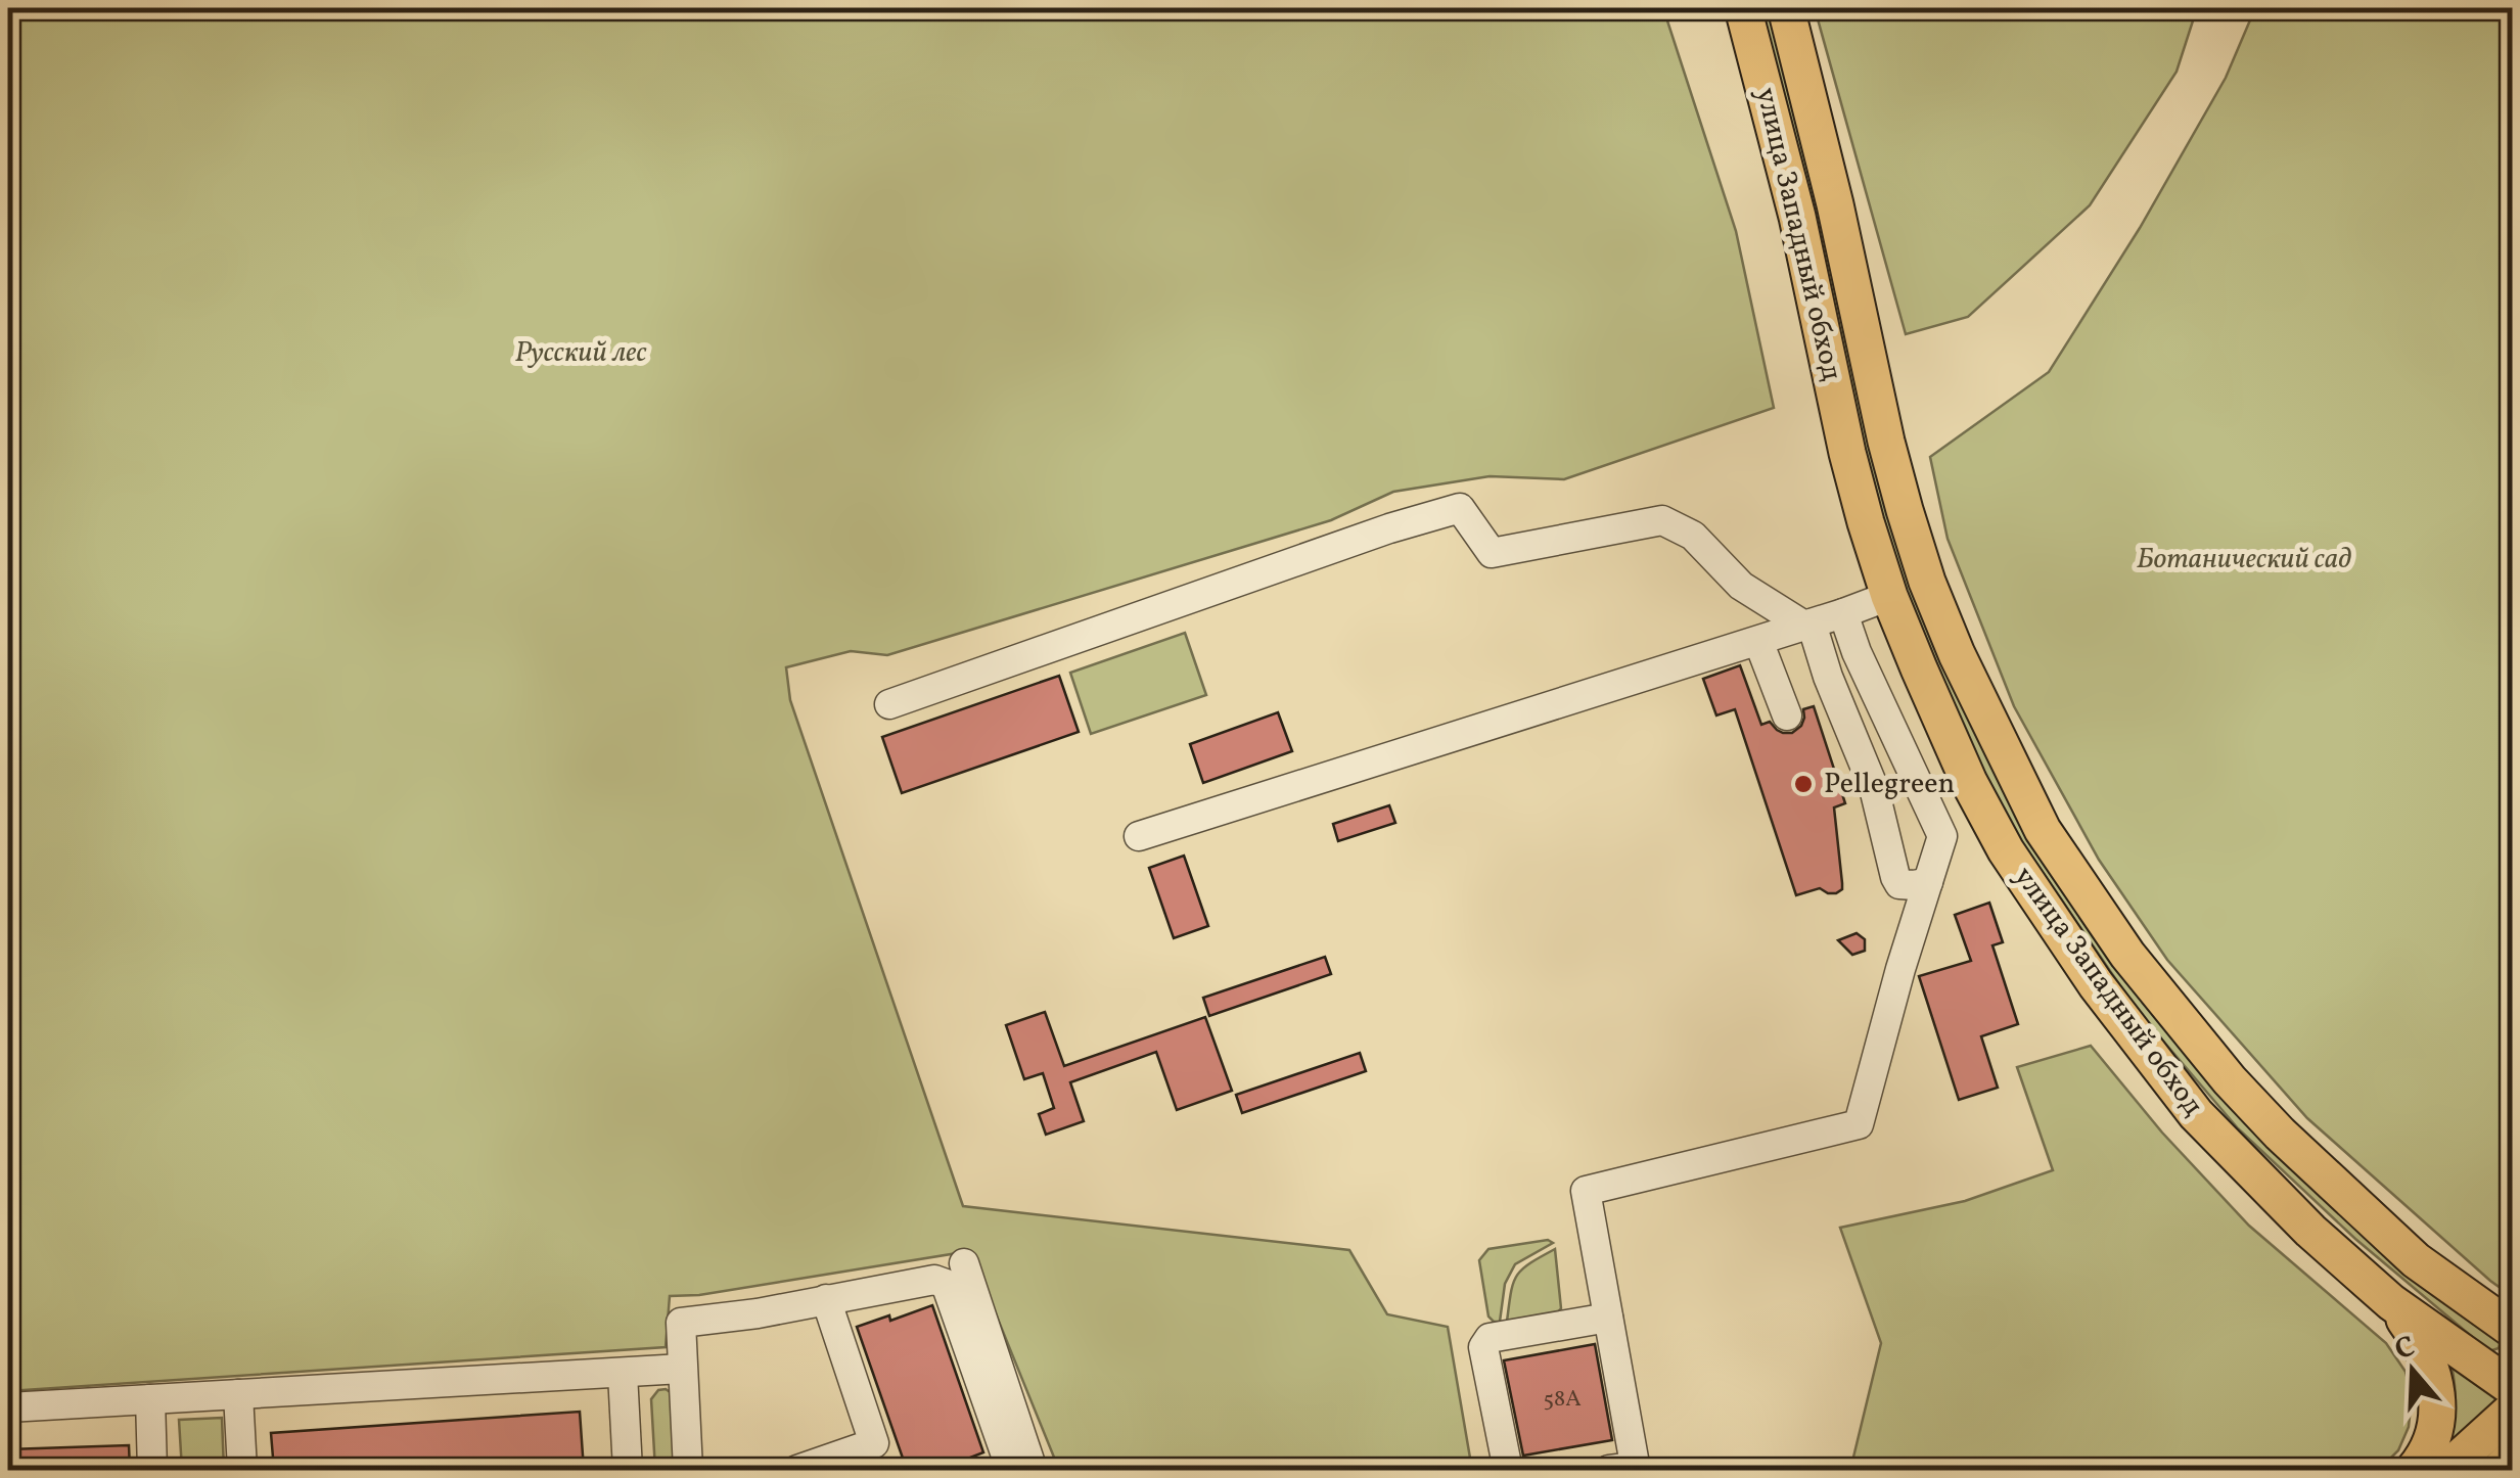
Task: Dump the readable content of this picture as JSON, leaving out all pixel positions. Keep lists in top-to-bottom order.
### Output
{
  "streets": {
    "main road": ["улица Западный обход"]
  },
  "parks": ["Русский лес", "Ботанический сад"],
  "places": ["Pellegreen"],
  "house_numbers": ["58А"],
  "north": "top"
}
